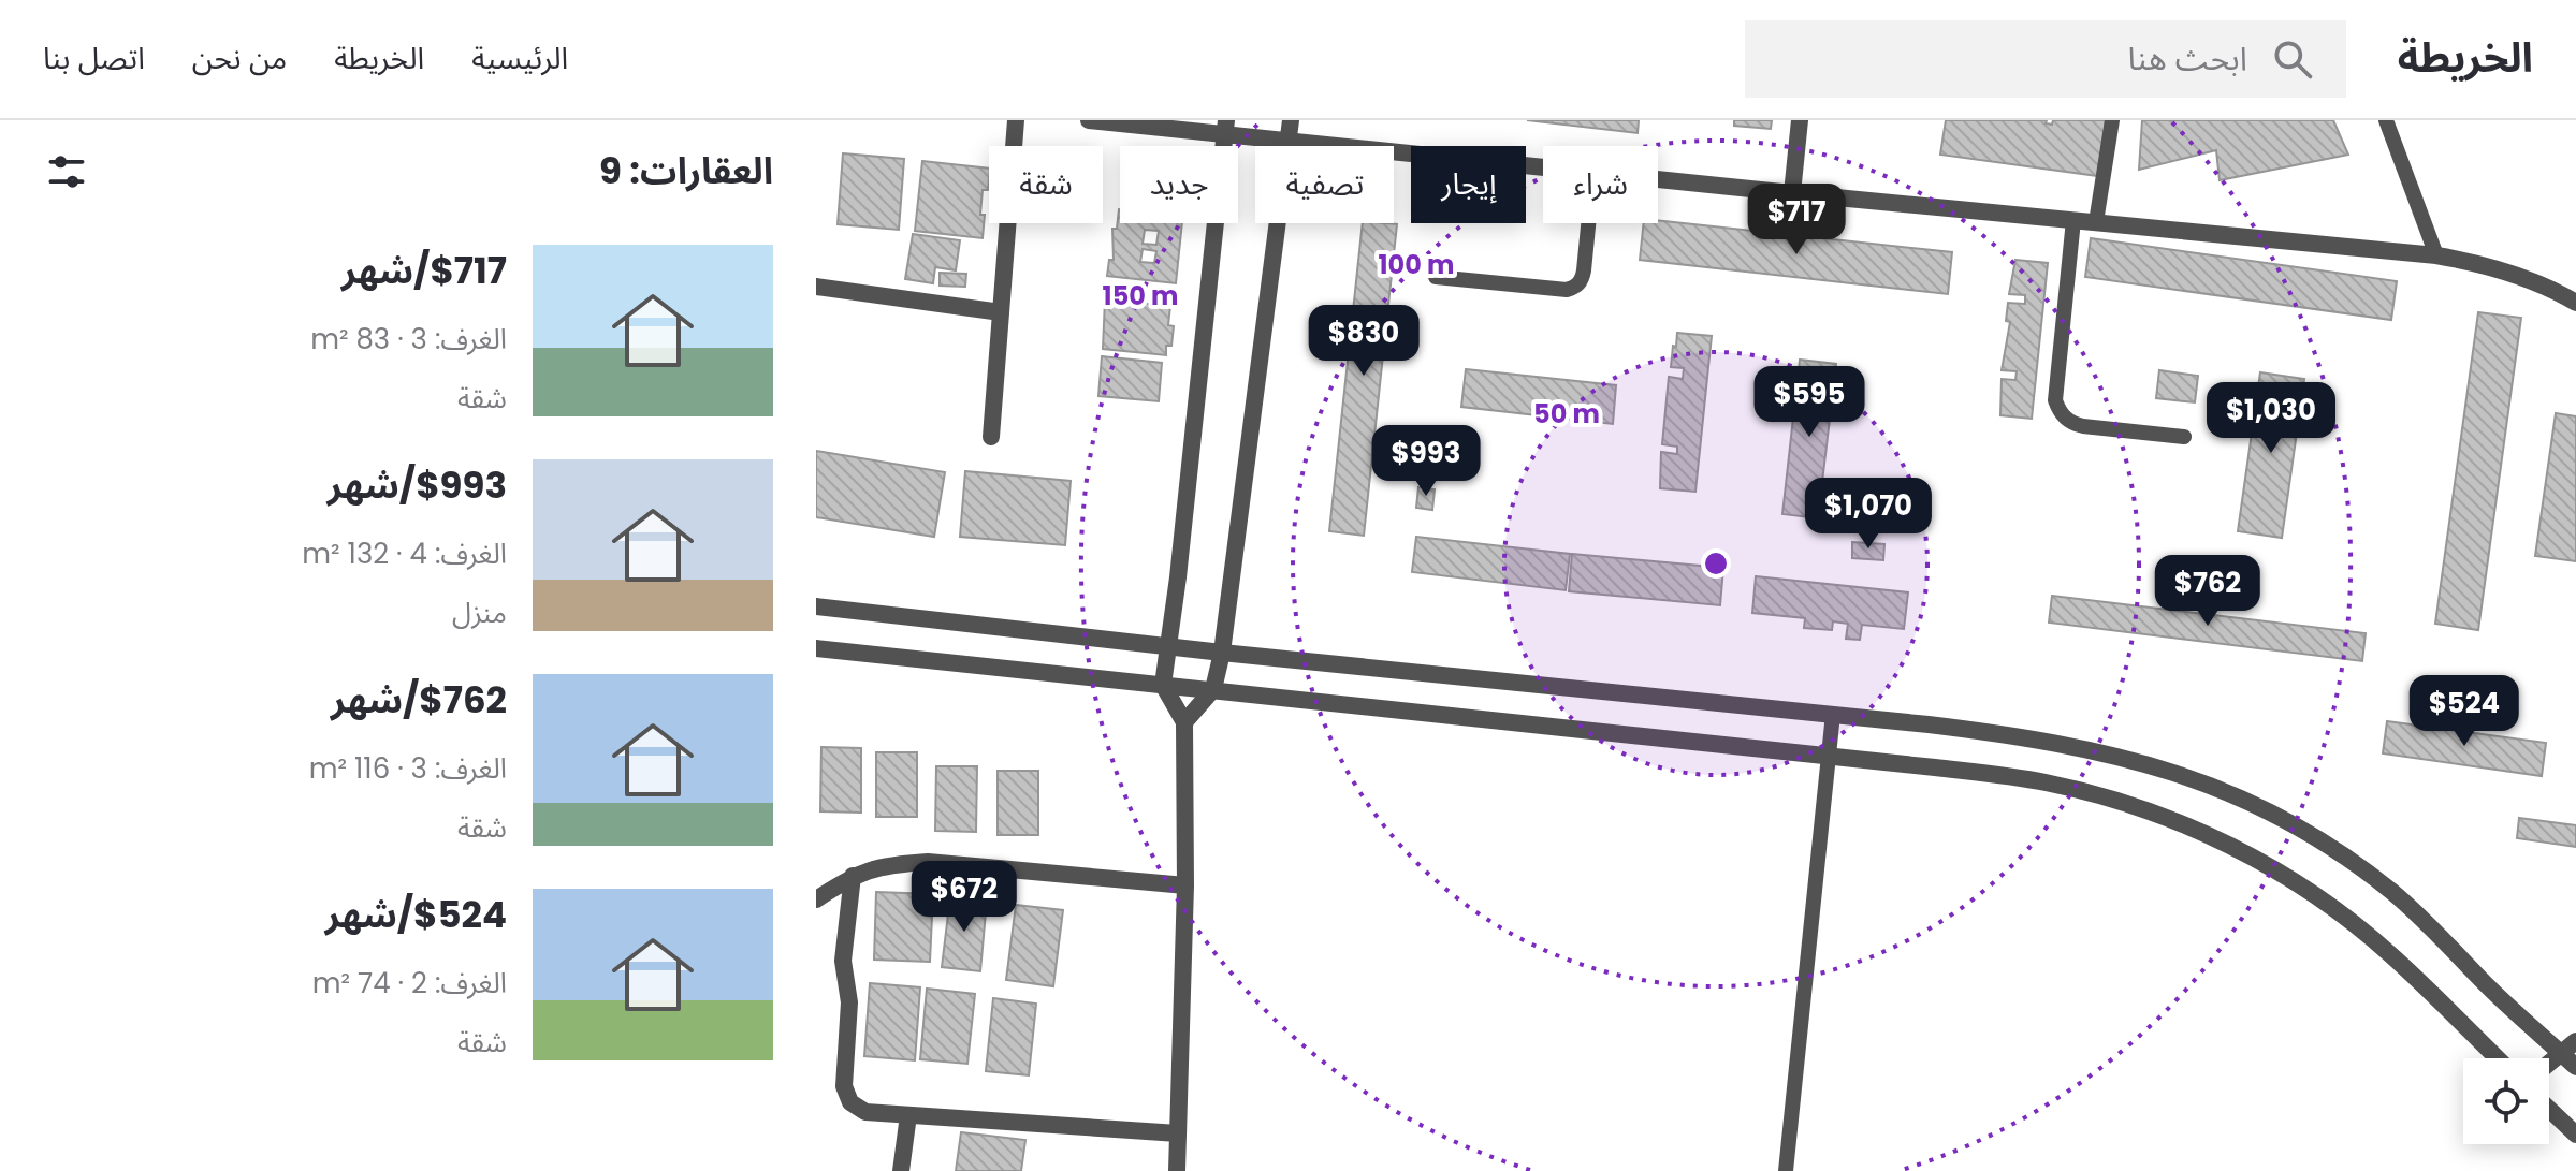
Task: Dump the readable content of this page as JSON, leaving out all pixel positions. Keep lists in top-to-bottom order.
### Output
{
  "page": {
    "header": "الخريطة",
    "search": "ابحث هنا",
    "nav": [
      "الرئيسية",
      "الخريطة",
      "من نحن",
      "اتصل بنا"
    ],
    "heading": "العقارات: 9",
    "chip": [
      "شراء",
      "إيجار",
      "تصفية",
      "جديد",
      "شقة"
    ],
    "price": [
      "$717",
      "$830",
      "$595",
      "$1,030",
      "$993",
      "$1,070",
      "$762",
      "$524",
      "$672"
    ],
    "list": [
      {
        "name": "$717/شهر",
        "note": "الغرف: 3 · 83 m² · شقة"
      },
      {
        "name": "$993/شهر",
        "note": "الغرف: 4 · 132 m² · منزل"
      },
      {
        "name": "$762/شهر",
        "note": "الغرف: 3 · 116 m² · شقة"
      },
      {
        "name": "$524/شهر",
        "note": "الغرف: 2 · 74 m² · شقة"
      }
    ]
  },
  "rings": ["100 m", "150 m", "50 m"]
}
